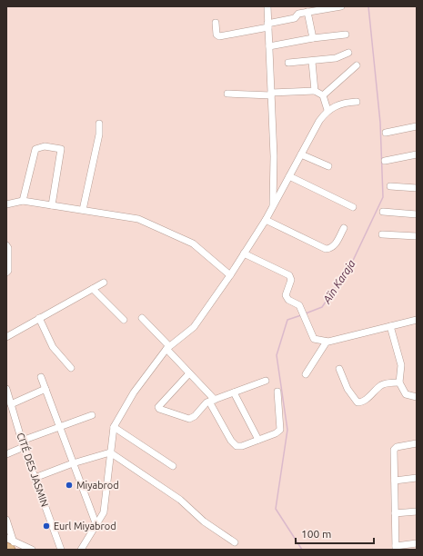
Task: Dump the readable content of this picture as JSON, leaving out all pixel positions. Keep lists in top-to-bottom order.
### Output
{
  "streets": {
    "street": ["CITÉ DES JASMIN"]
  },
  "water": ["Aïn Karaja"],
  "places": ["Miyabrod", "Eurl Miyabrod"],
  "scale_bar": "100 m"
}
